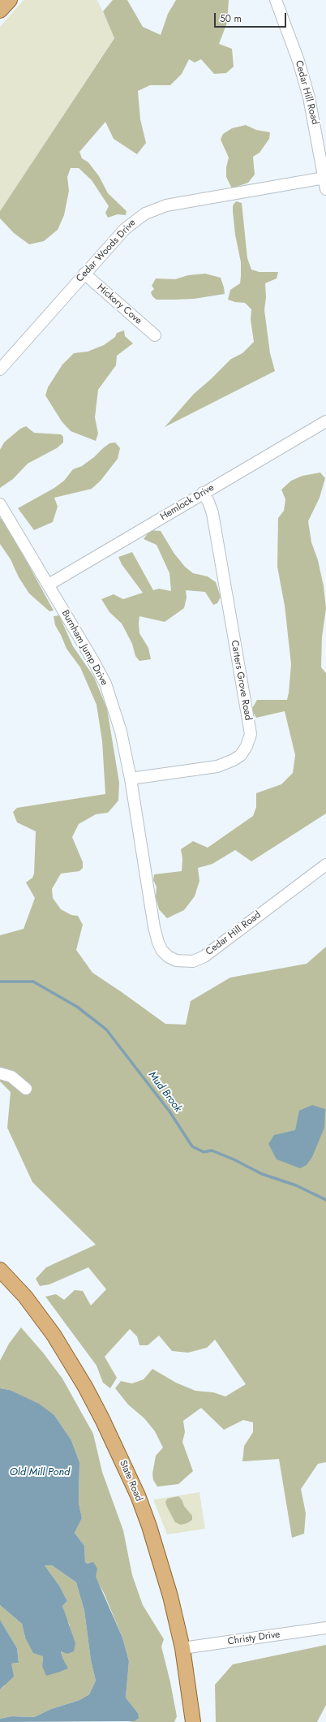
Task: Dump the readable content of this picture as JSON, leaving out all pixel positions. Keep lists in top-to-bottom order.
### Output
{
  "streets": {
    "main road": ["State Road"],
    "street": [
      "Cedar Hill Road",
      "Cedar Woods Drive",
      "Hickory Cove",
      "Hemlock Drive",
      "Burnham Jump Drive",
      "Carters Grove Road",
      "Christy Drive"
    ]
  },
  "crossings": [
    ["Cedar Hill Road", "Cedar Woods Drive"],
    ["Cedar Hill Road", "Burnham Jump Drive"],
    ["Cedar Woods Drive", "Hickory Cove"],
    ["Hemlock Drive", "Burnham Jump Drive"],
    ["Hemlock Drive", "Carters Grove Road"],
    ["Burnham Jump Drive", "Carters Grove Road"],
    ["State Road", "Christy Drive"]
  ],
  "water": ["Mud Brook", "Old Mill Pond"],
  "scale_bar": "50 m"
}
